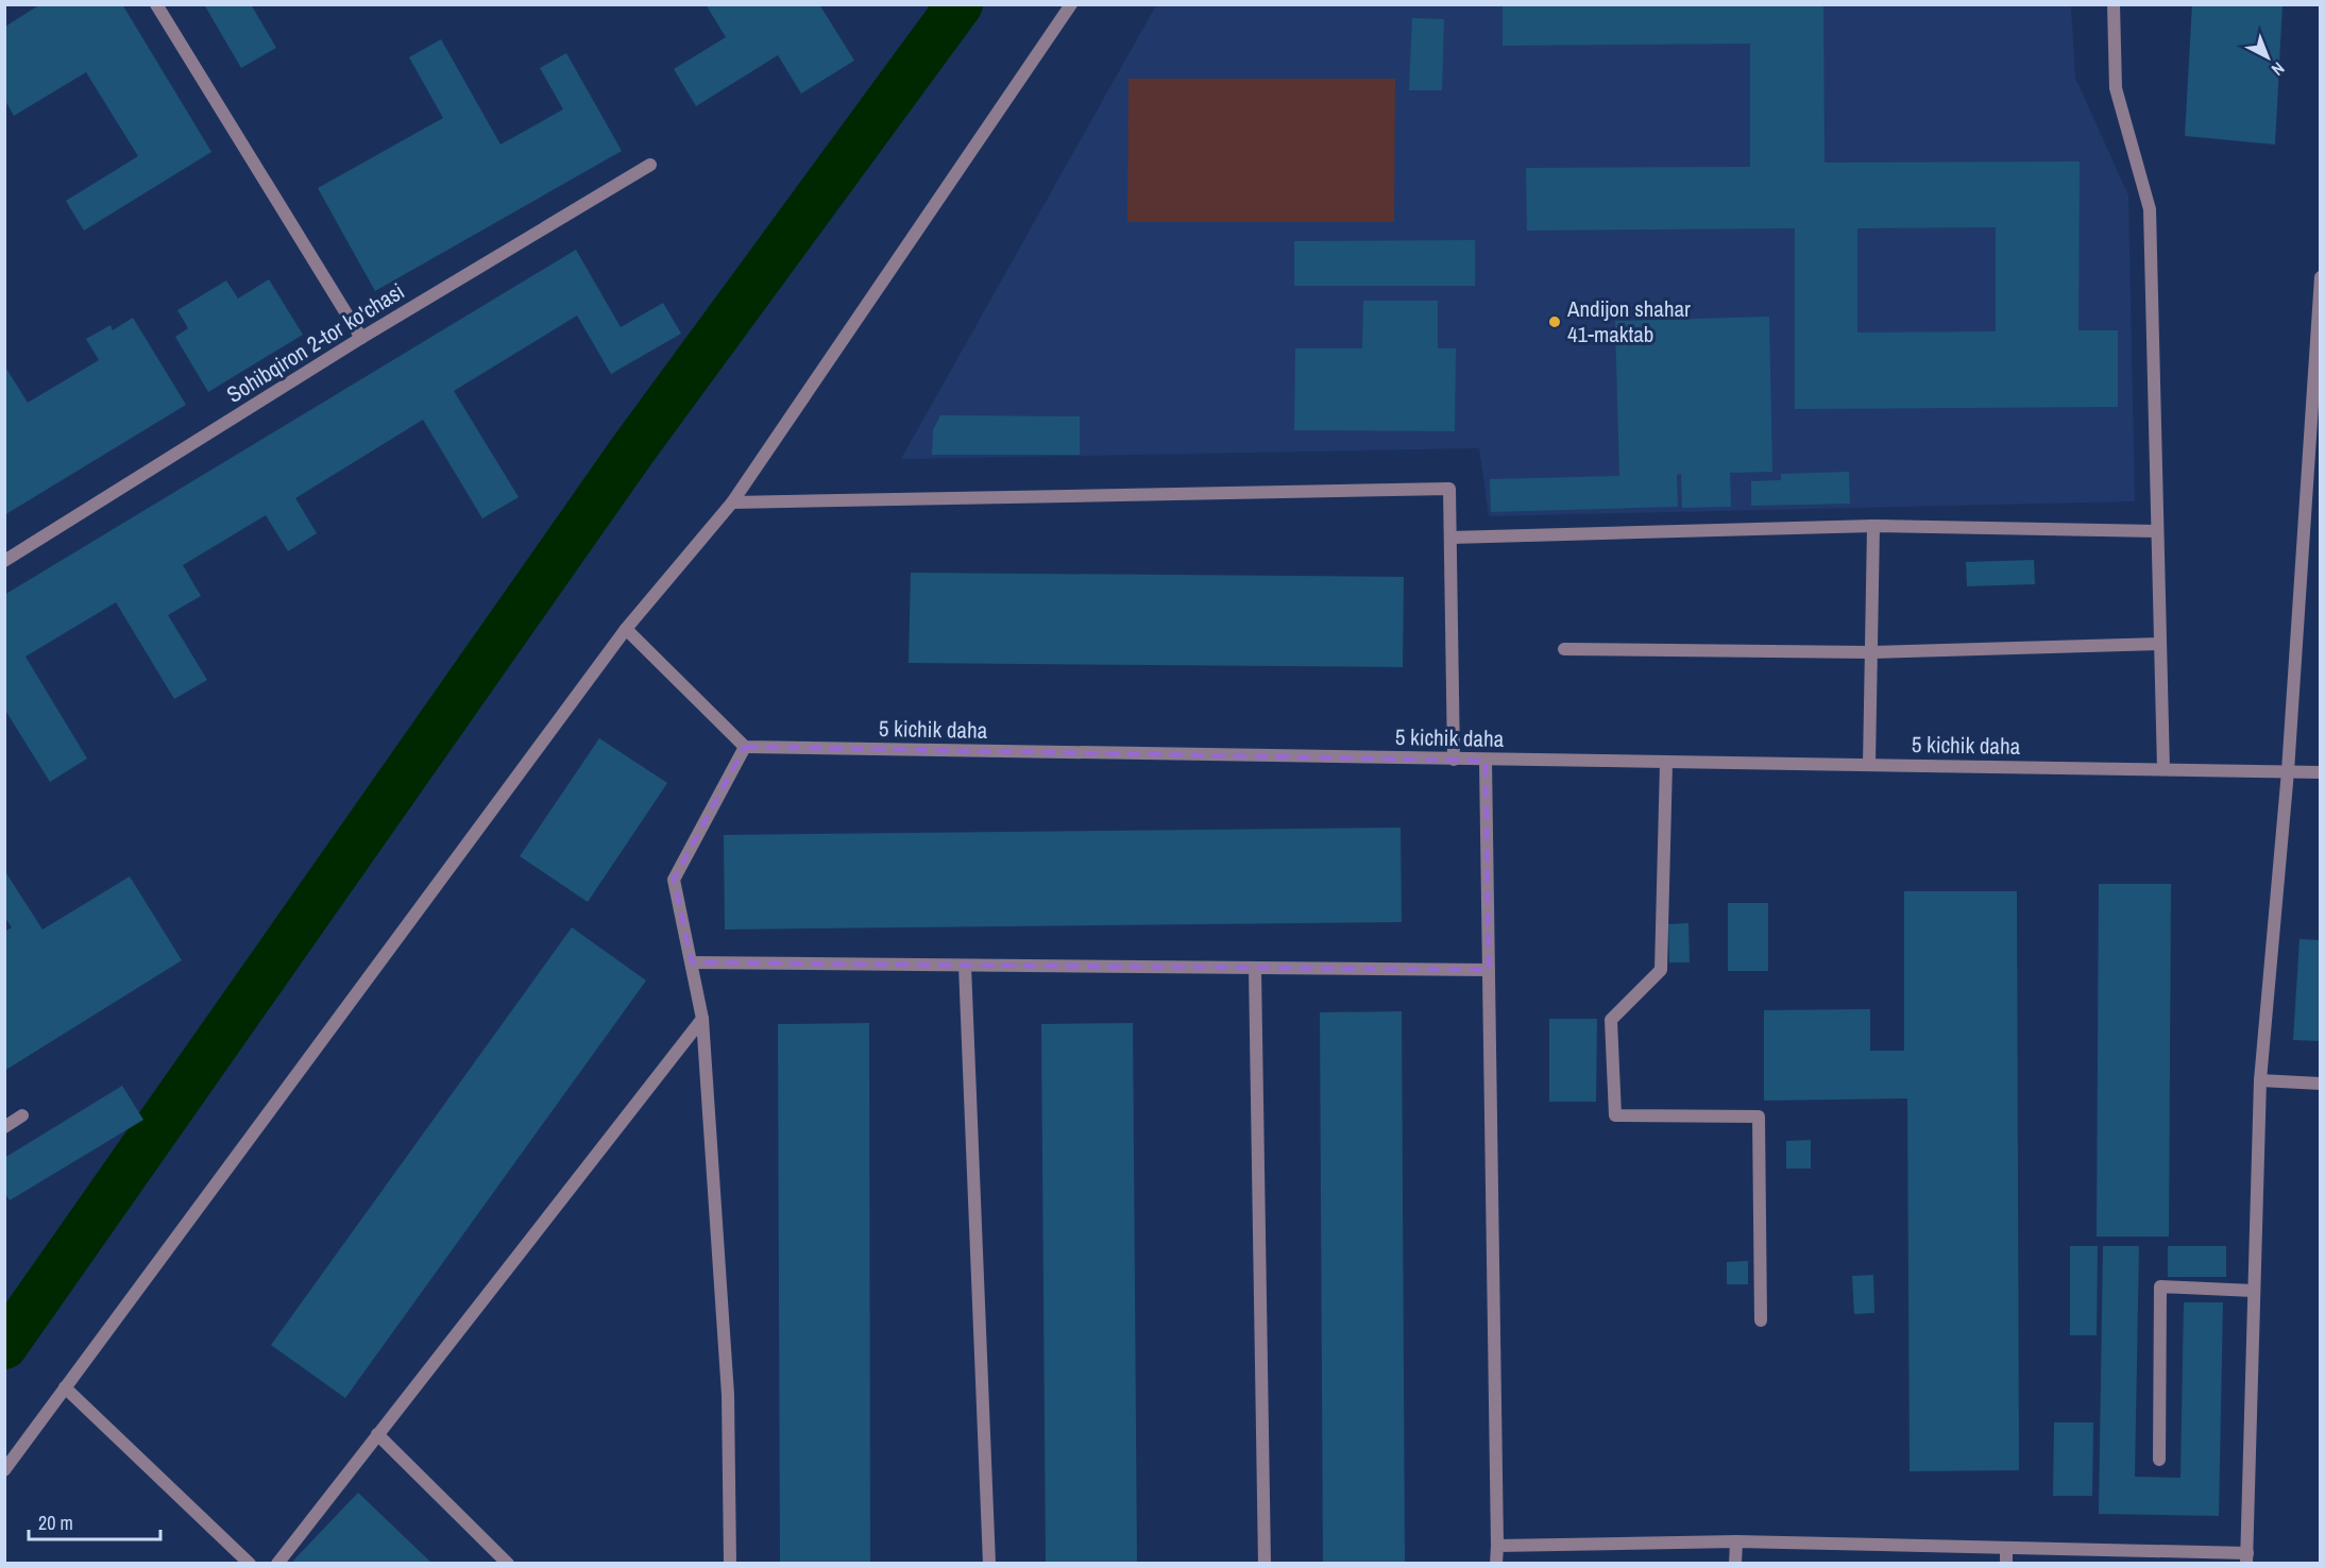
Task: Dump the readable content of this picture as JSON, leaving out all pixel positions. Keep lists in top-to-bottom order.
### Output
{
  "streets": {
    "street": ["Sohibqiron 2-tor ko'chasi", "5 kichik daha"]
  },
  "places": ["Andijon shahar 41-maktab"],
  "scale_bar": "20 m",
  "north": "bottom right"
}
